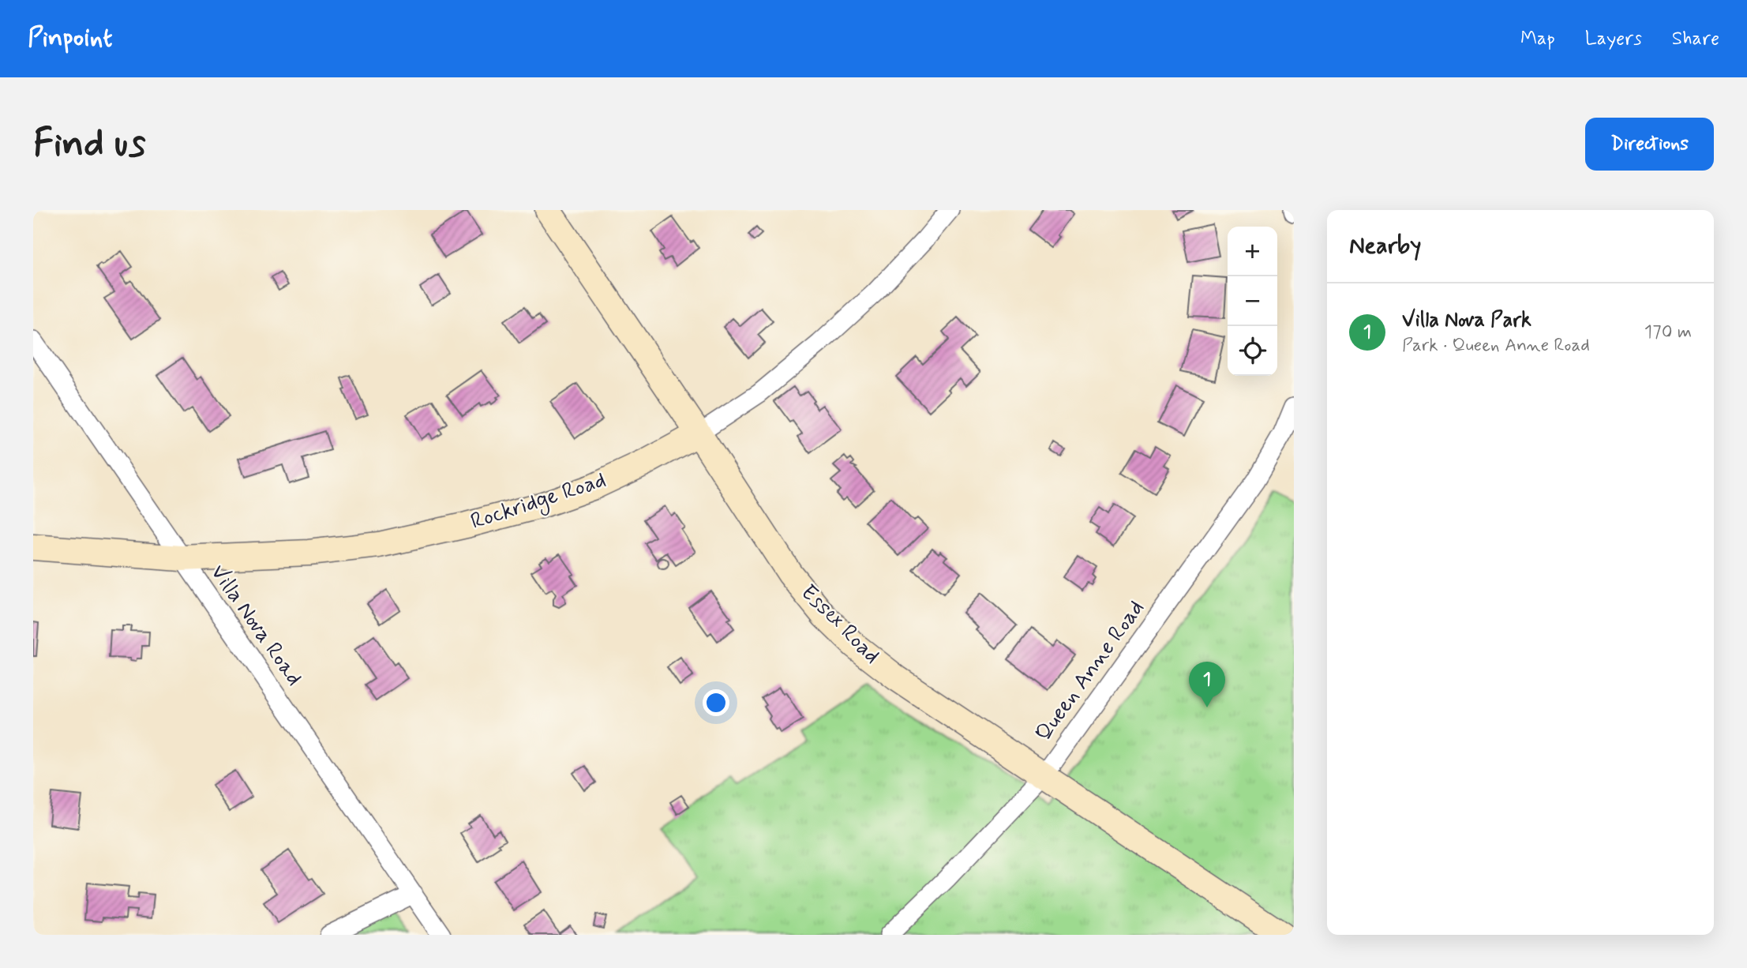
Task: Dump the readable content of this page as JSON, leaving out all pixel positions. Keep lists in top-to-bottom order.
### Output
{
  "streets": {
    "street": [
      "Rockridge Road",
      "Essex Road",
      "Villa Nova Road",
      "Queen Anne Road"
    ]
  },
  "crossings": [
    ["Rockridge Road", "Essex Road"],
    ["Rockridge Road", "Villa Nova Road"],
    ["Essex Road", "Queen Anne Road"]
  ],
  "page": {
    "header": "Pinpoint",
    "nav": ["Map", "Layers", "Share"],
    "buttons": "Directions",
    "title": "Find us",
    "heading": "Nearby",
    "map_buttons": ["+", "−"],
    "list": [
      {
        "mark": "1",
        "name": "Villa Nova Park",
        "note": "Park · Queen Anne Road",
        "value": "170 m"
      }
    ],
    "pins": "1"
  }
}
